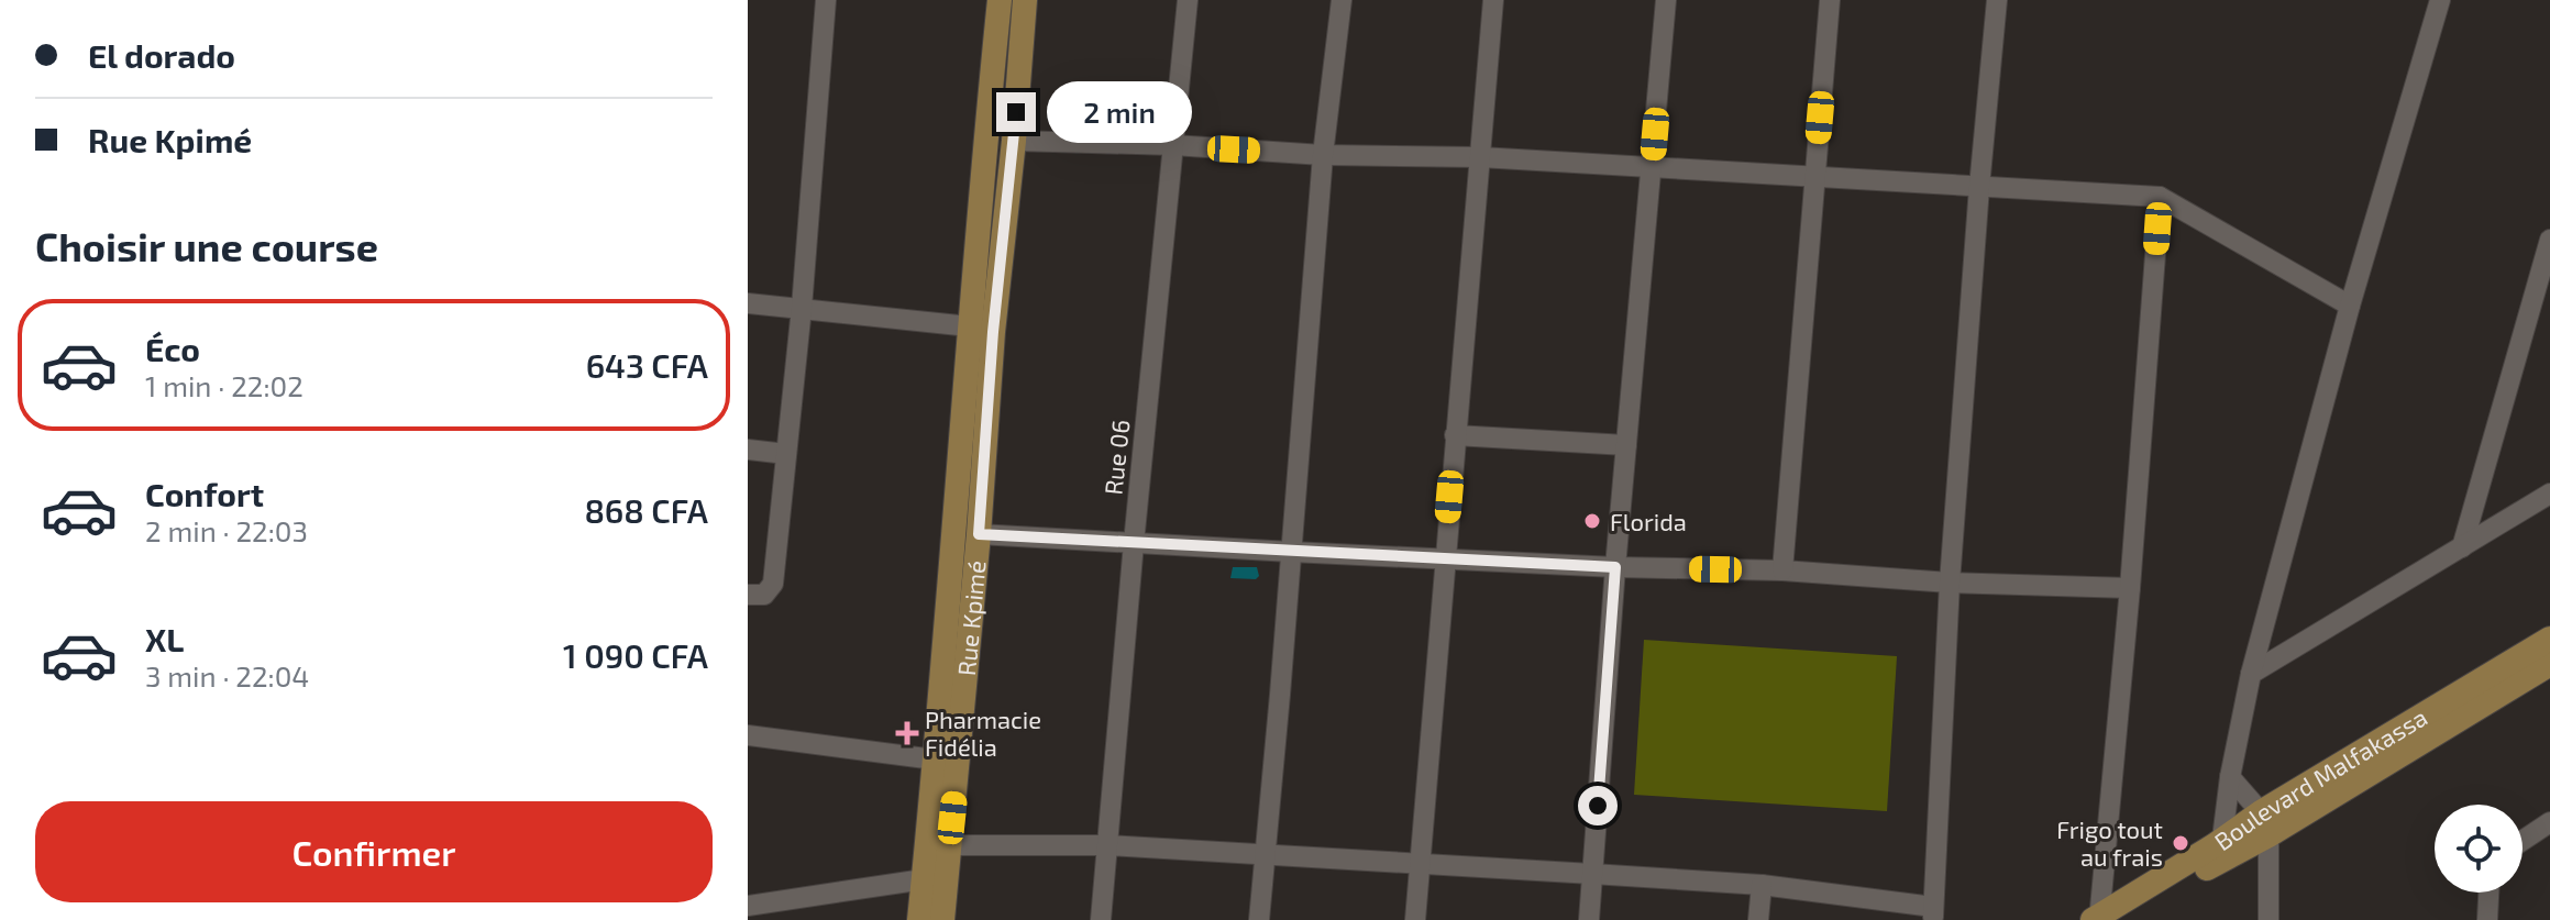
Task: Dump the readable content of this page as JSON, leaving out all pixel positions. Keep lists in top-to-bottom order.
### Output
{
  "streets": {
    "main road": ["Rue Kpimé", "Boulevard Malfakassa"],
    "street": ["Rue 06"]
  },
  "places": {
    "other": ["Florida", "Frigo tout au frais"],
    "health": ["Pharmacie Fidélia"]
  },
  "page": {
    "banner": ["El dorado", "Rue Kpimé"],
    "bubble": "2 min",
    "heading": "Choisir une course",
    "list": [
      {
        "name": "Éco",
        "note": "1 min · 22:02",
        "value": "643 CFA"
      },
      {
        "name": "Confort",
        "note": "2 min · 22:03",
        "value": "868 CFA"
      },
      {
        "name": "XL",
        "note": "3 min · 22:04",
        "value": "1 090 CFA"
      }
    ],
    "buttons": "Confirmer"
  }
}
